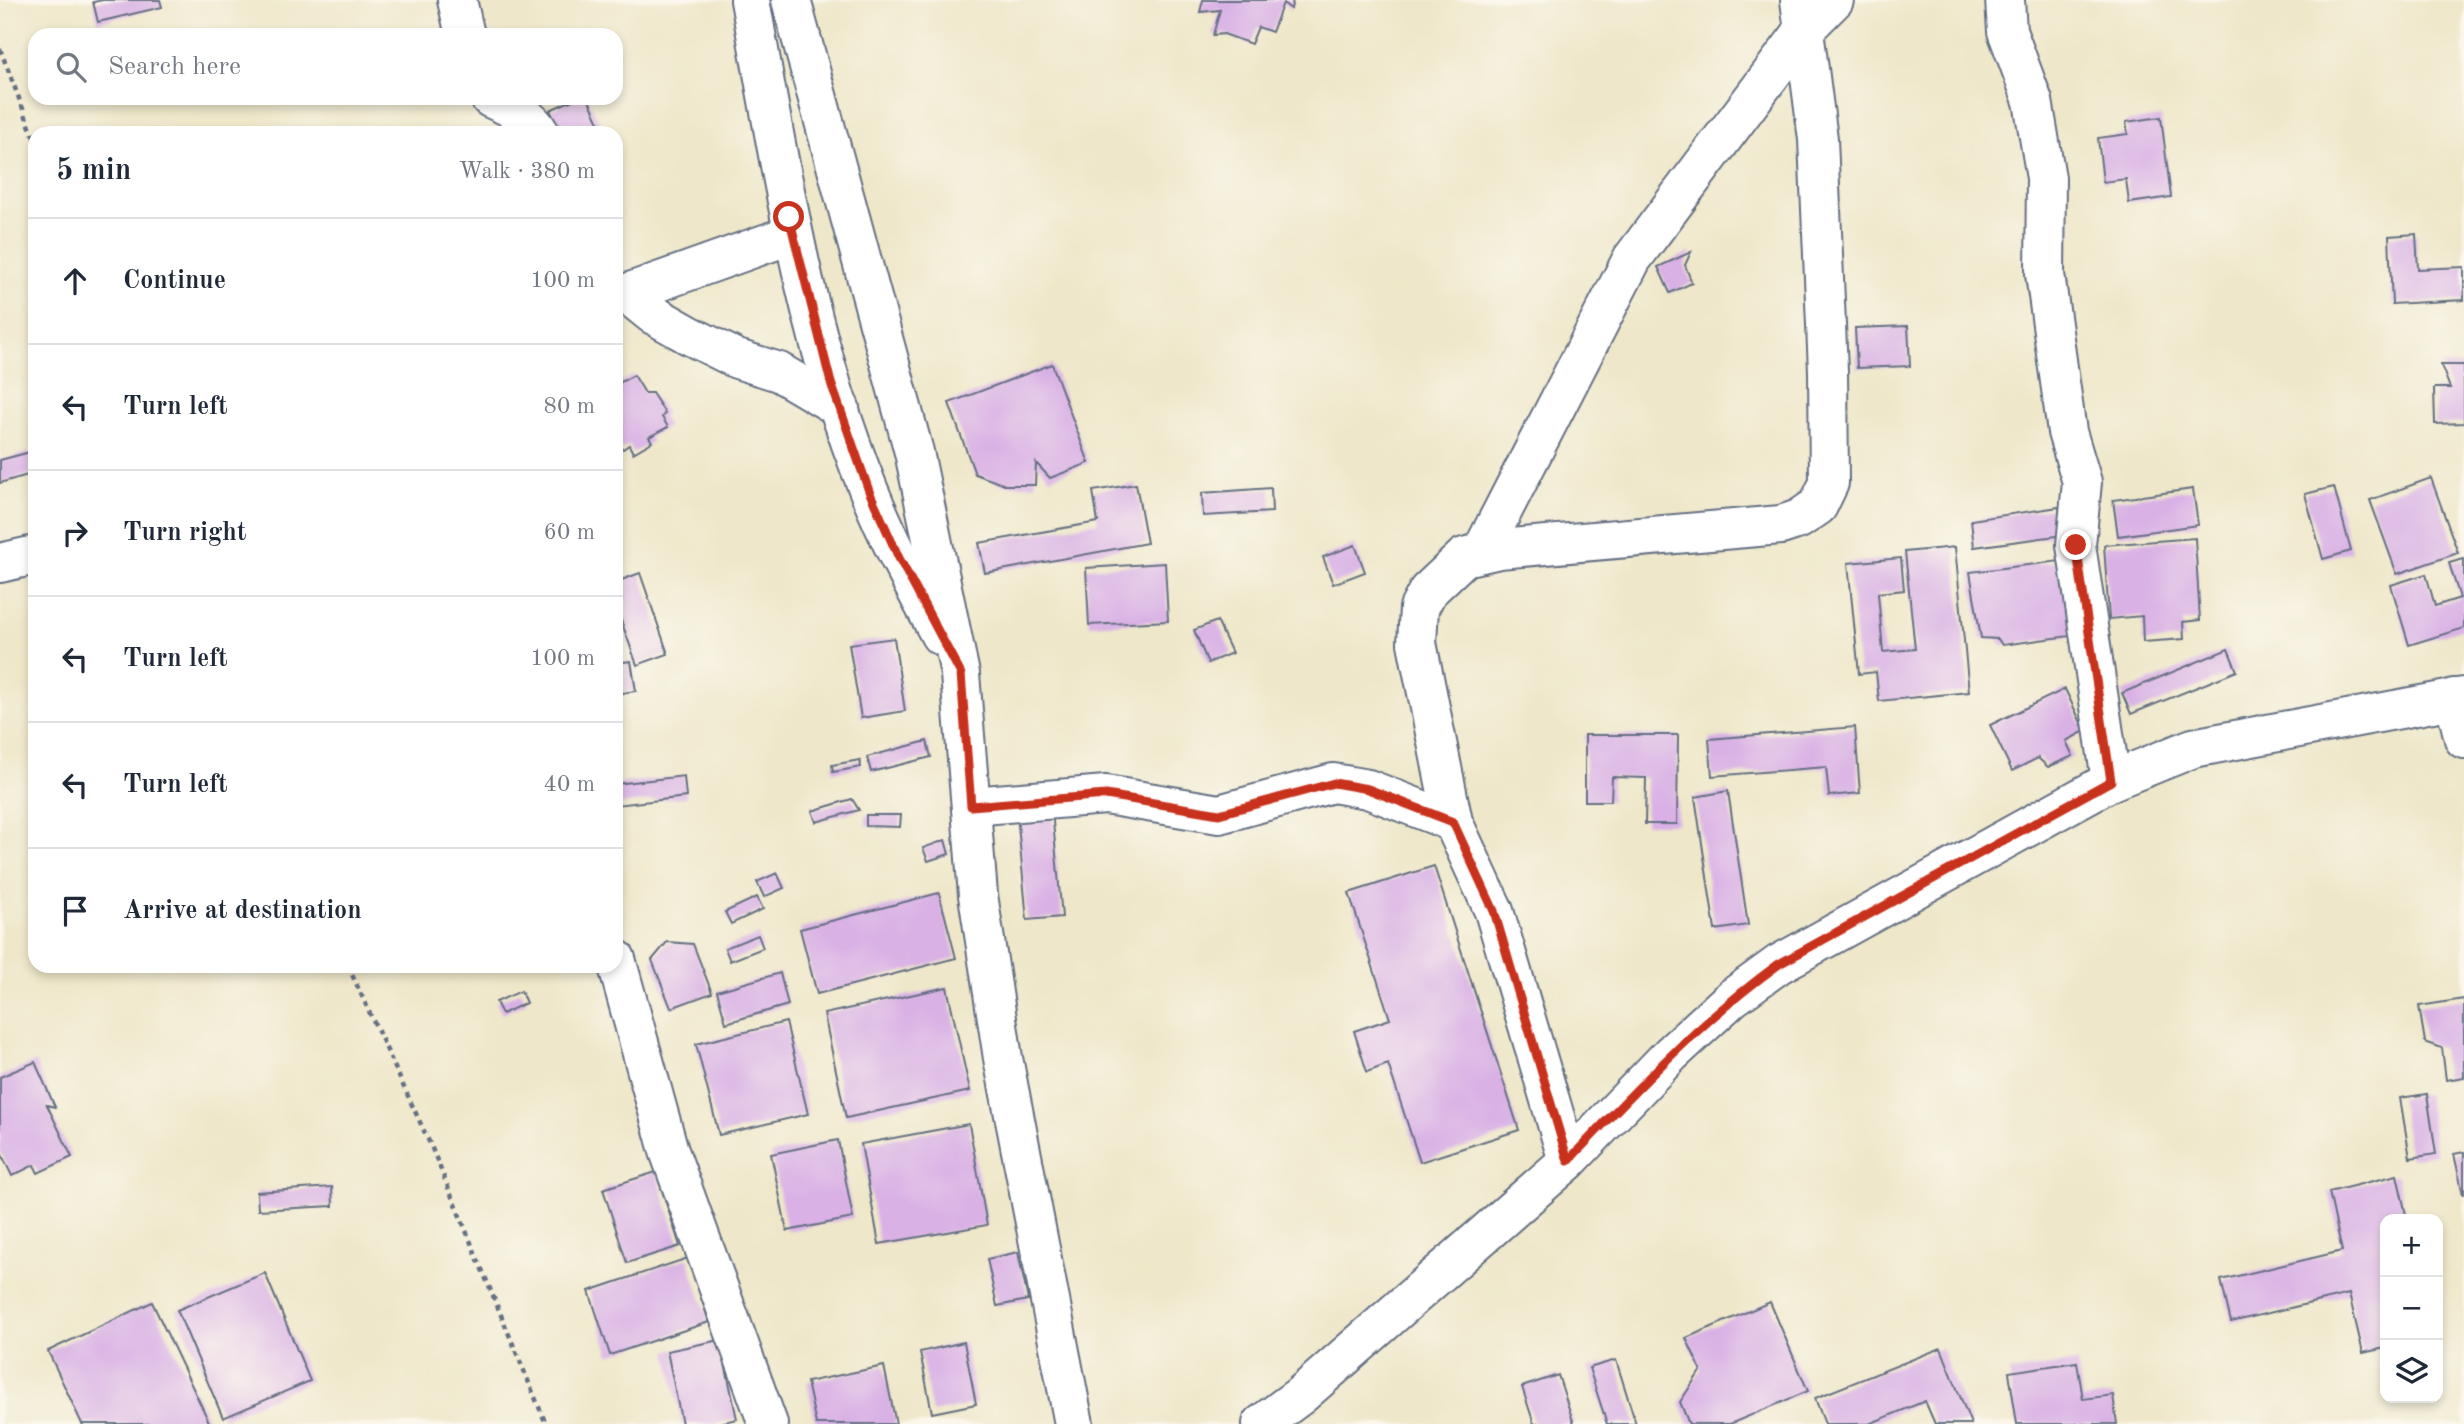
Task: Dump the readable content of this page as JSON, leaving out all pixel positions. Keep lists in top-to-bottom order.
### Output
{
  "page": {
    "search": "Search here",
    "heading": ["5 min", "Walk · 380 m"],
    "list": [
      ["Continue", "100 m"],
      ["Turn left", "80 m"],
      ["Turn right", "60 m"],
      ["Turn left", "100 m"],
      ["Turn left", "40 m"],
      "Arrive at destination"
    ],
    "map_buttons": ["+", "−"]
  }
}
